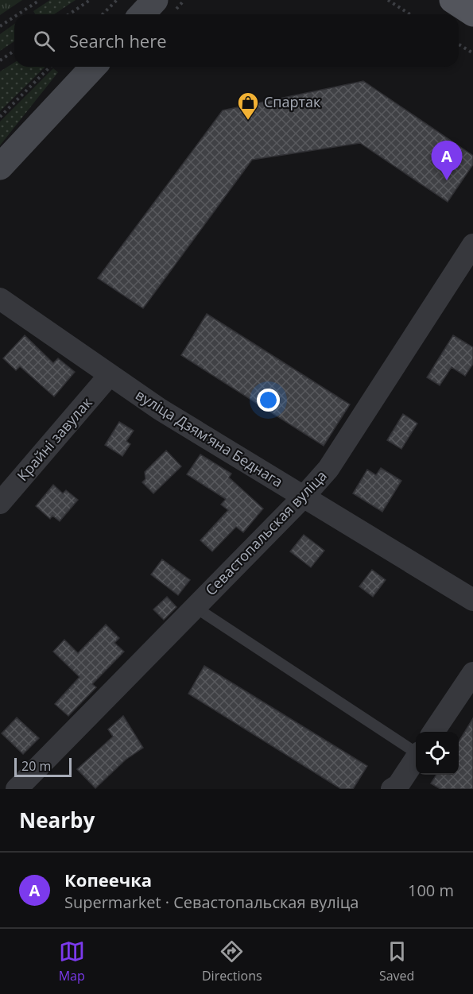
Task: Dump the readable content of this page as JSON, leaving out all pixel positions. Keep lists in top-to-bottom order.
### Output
{
  "streets": {
    "street": ["вуліца Дзямʼяна Беднага", "Крайні завулак", "Севастопальская вуліца"]
  },
  "crossings": [
    ["вуліца Дзямʼяна Беднага", "Крайні завулак"],
    ["вуліца Дзямʼяна Беднага", "Севастопальская вуліца"]
  ],
  "places": {
    "shop": ["Спартак"]
  },
  "scale_bar": "20 m",
  "page": {
    "search": "Search here",
    "pins": "A",
    "scale": "20 m",
    "heading": "Nearby",
    "list": [
      {
        "mark": "A",
        "name": "Копеечка",
        "note": "Supermarket · Севастопальская вуліца",
        "value": "100 m"
      }
    ],
    "nav": ["Map", "Directions", "Saved"]
  }
}
